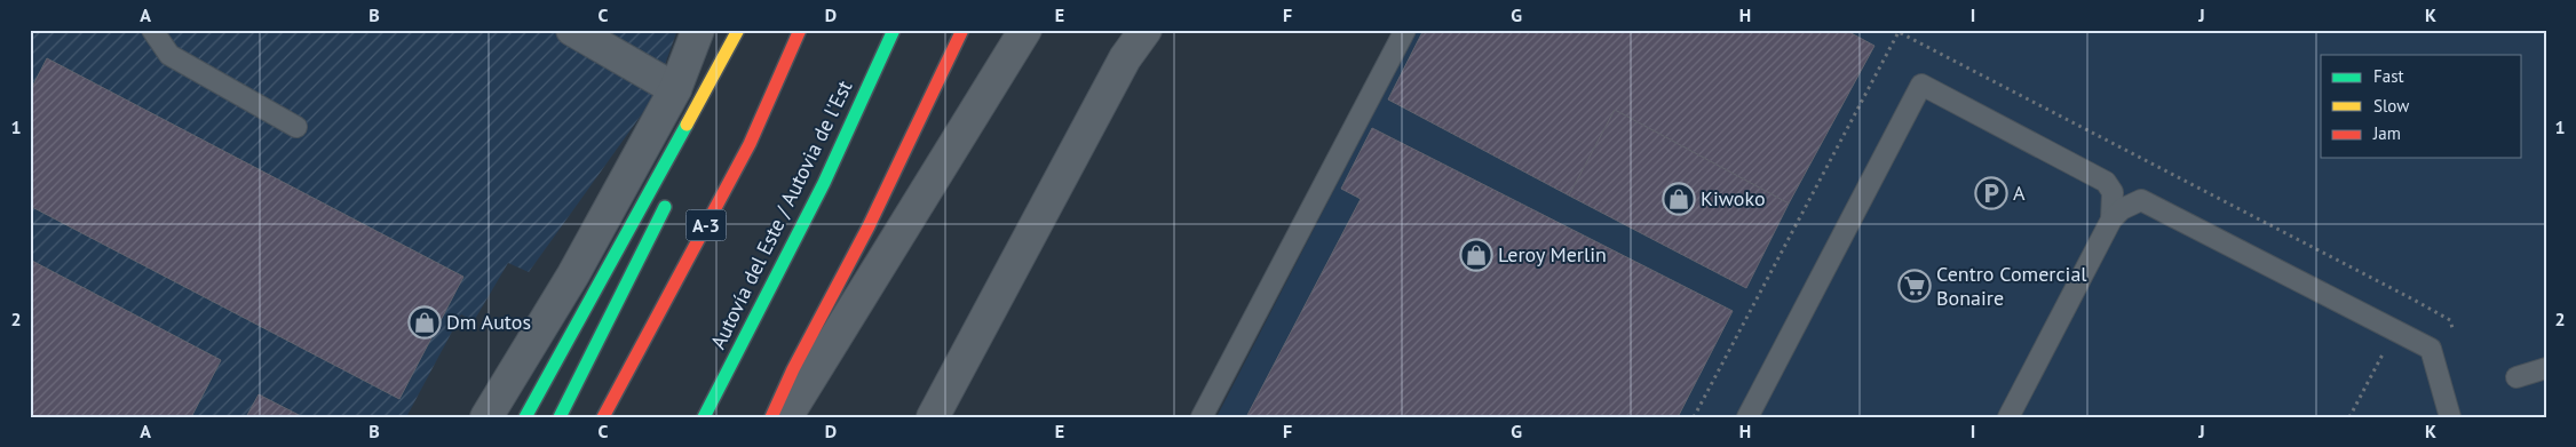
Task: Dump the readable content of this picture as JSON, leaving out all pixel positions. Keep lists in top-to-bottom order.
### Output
{
  "streets": {
    "highway": ["Autovía del Este / Autovia de l'Est", "A-3"]
  },
  "places": {
    "parking": ["A"],
    "shop": ["Kiwoko", "Leroy Merlin", "Dm Autos"],
    "supermarket": ["Centro Comercial Bonaire"]
  },
  "legend": ["Fast", "Slow", "Jam"],
  "grid": {
    "columns": [
      "A",
      "B",
      "C",
      "D",
      "E",
      "F",
      "G",
      "H",
      "I",
      "J",
      "K"
    ],
    "rows": ["1", "2"]
  }
}
